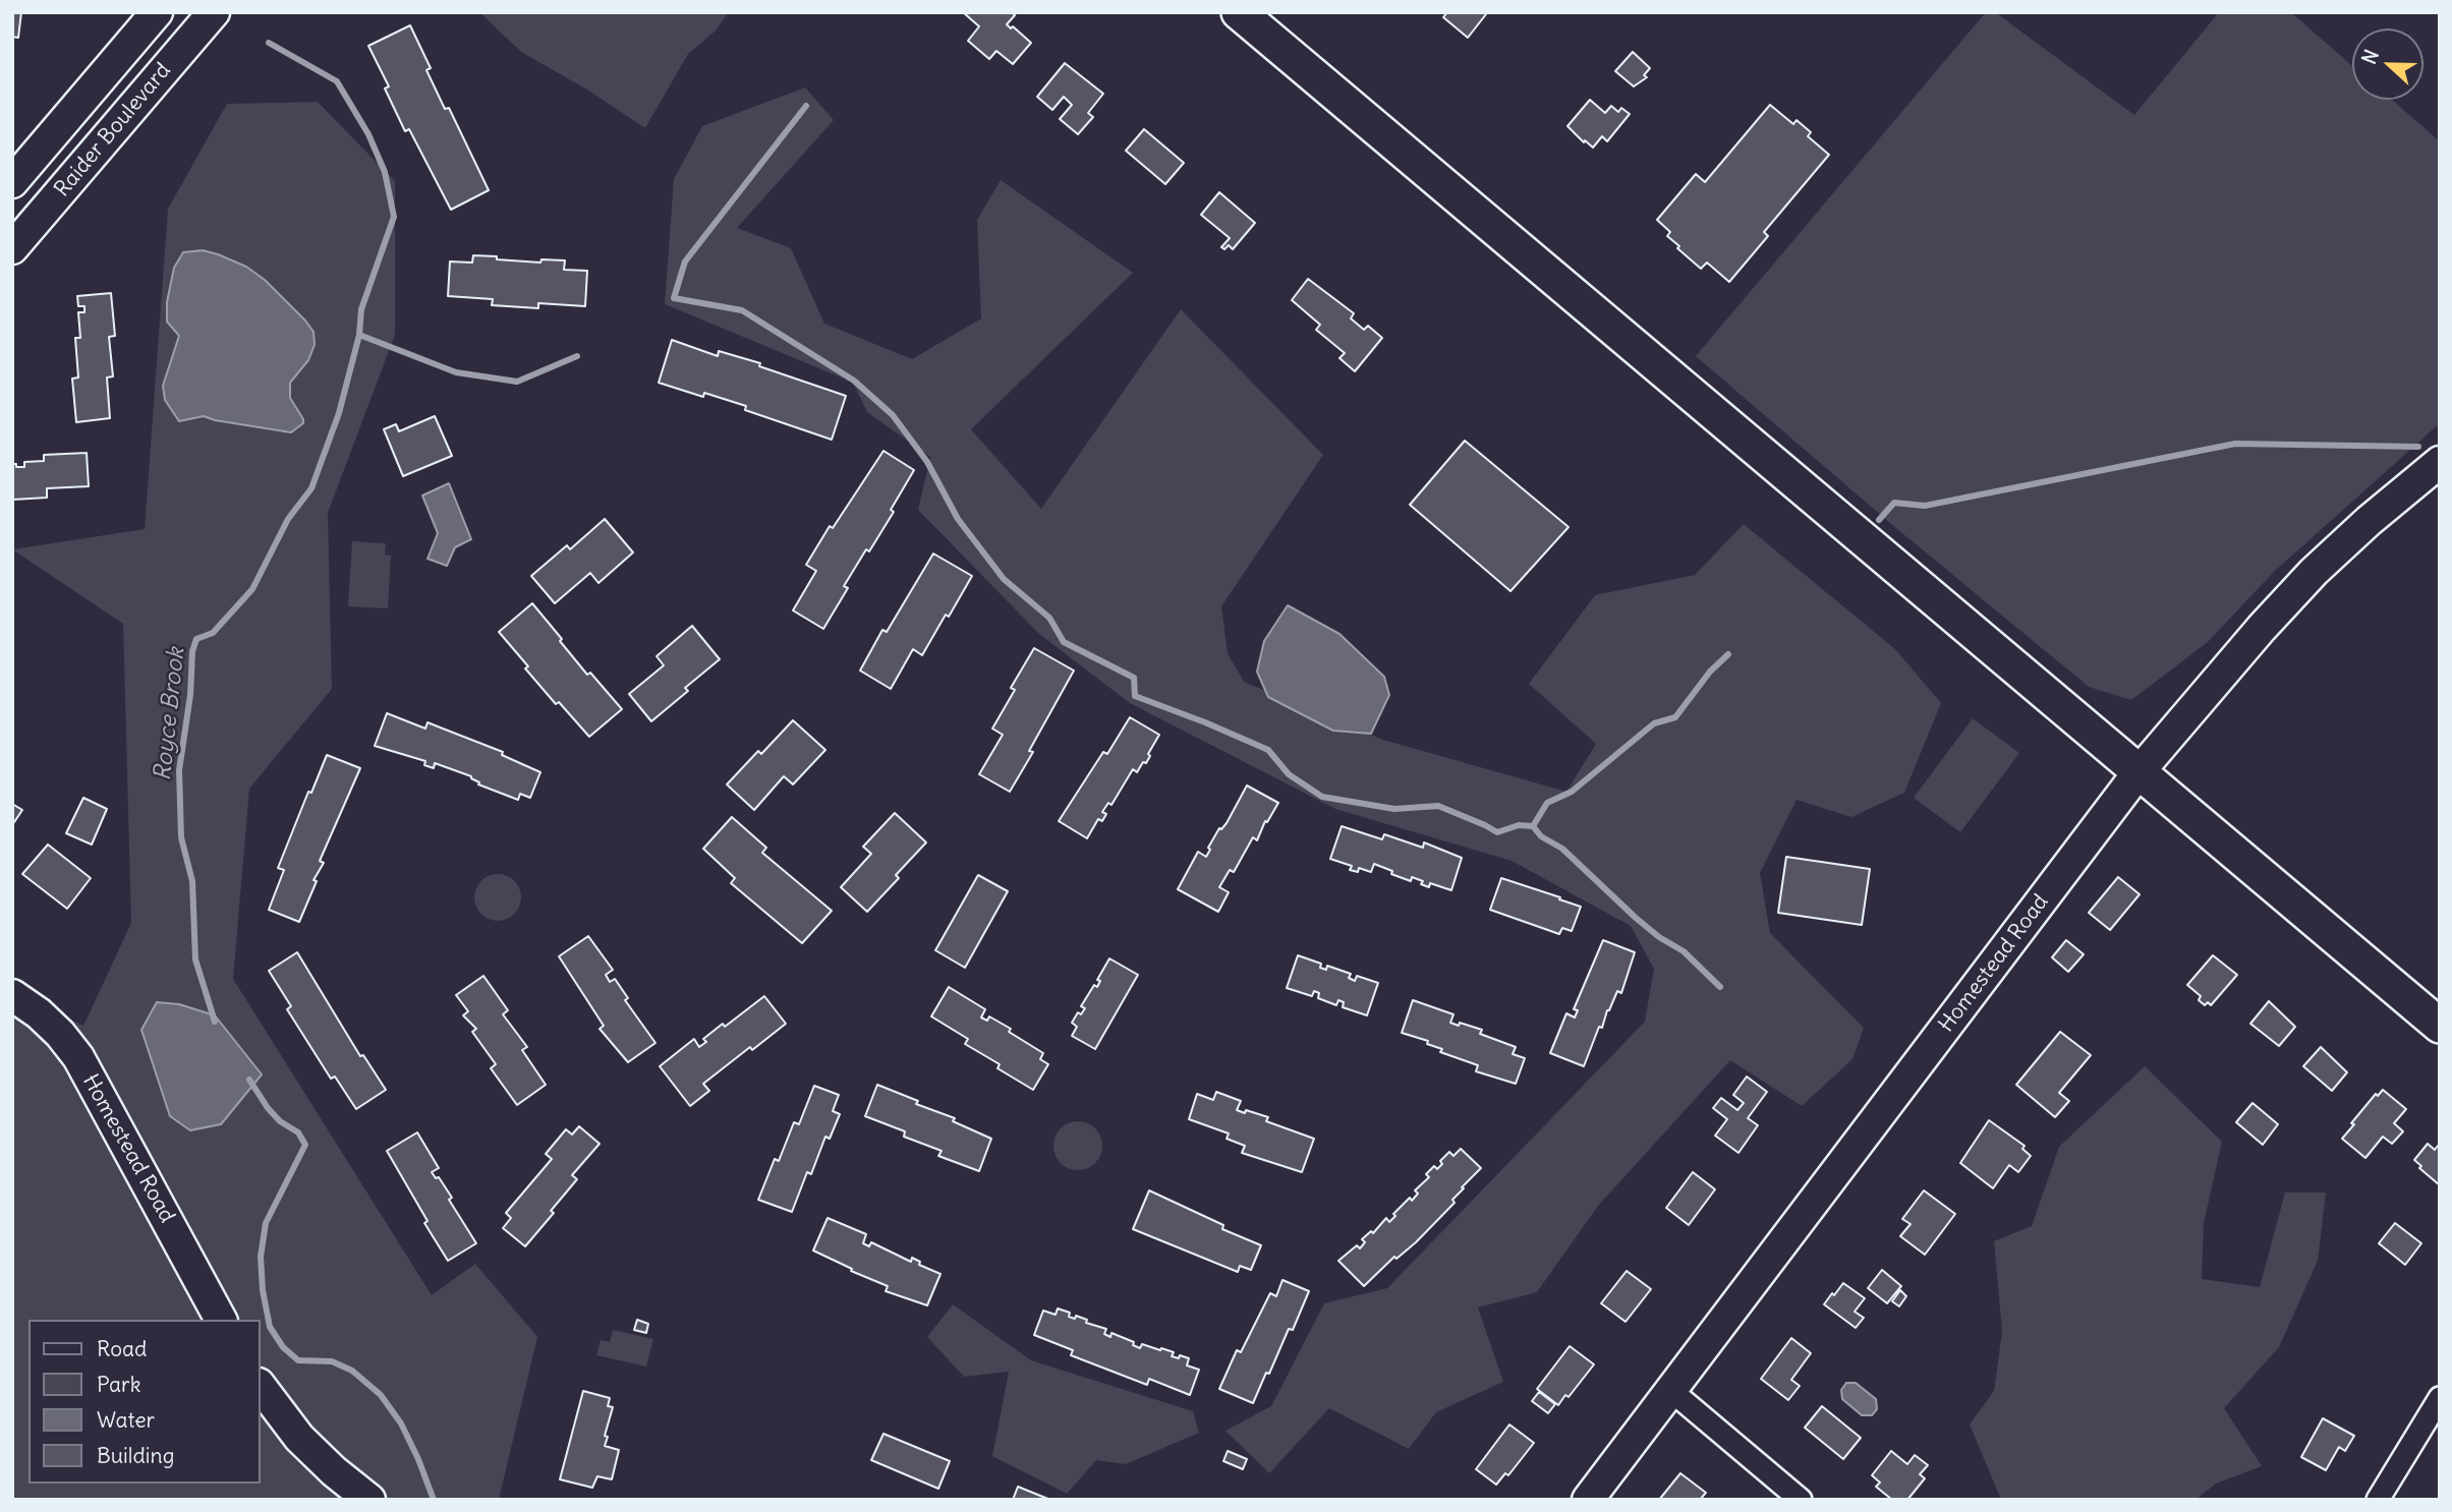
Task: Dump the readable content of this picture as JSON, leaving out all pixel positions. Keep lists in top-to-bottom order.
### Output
{
  "streets": {
    "street": ["Raider Boulevard", "Homestead Road"]
  },
  "water": ["Royce Brook"],
  "legend": [
    "Road",
    "Park",
    "Water",
    "Building"
  ],
  "north": "left"
}
